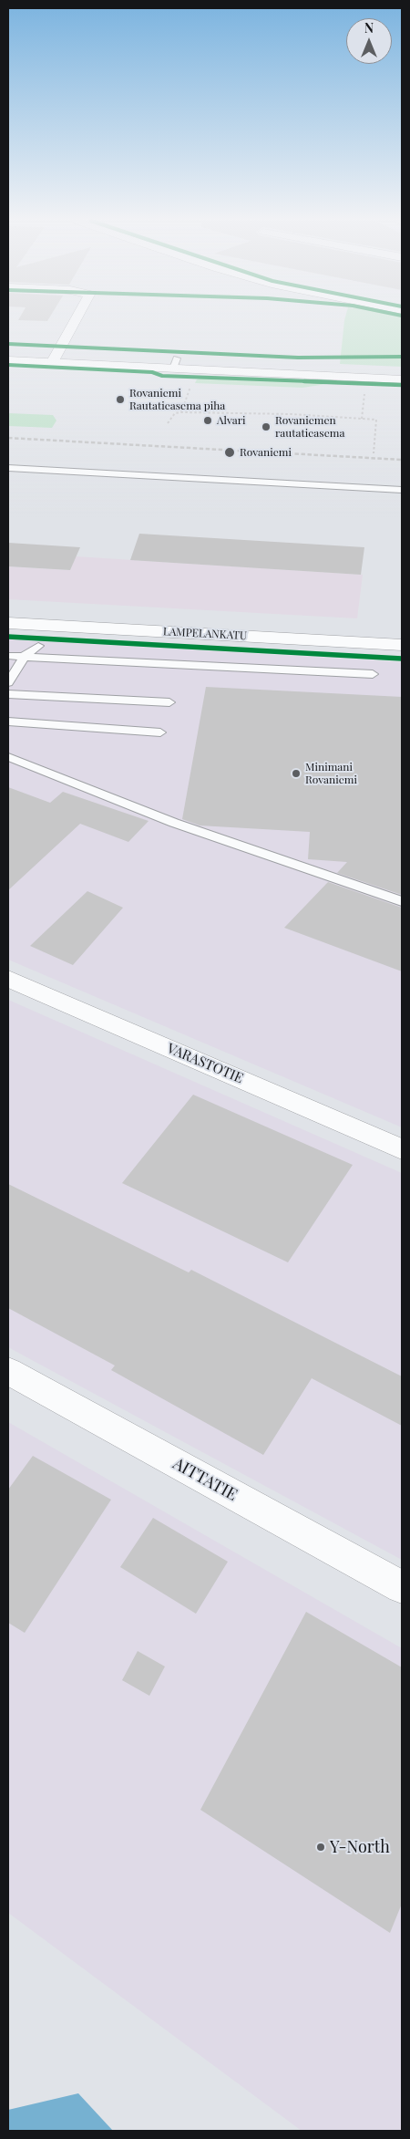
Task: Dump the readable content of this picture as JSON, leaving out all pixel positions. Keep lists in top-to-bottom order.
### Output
{
  "streets": {
    "street": ["LAMPELANKATU", "VARASTOTIE", "AITTATIE"]
  },
  "places": [
    "Rovaniemi Rautatieasema piha",
    "Alvari",
    "Rovaniemen rautatieasema",
    "Rovaniemi",
    "Minimani Rovaniemi",
    "Y-North"
  ],
  "north": "top"
}
